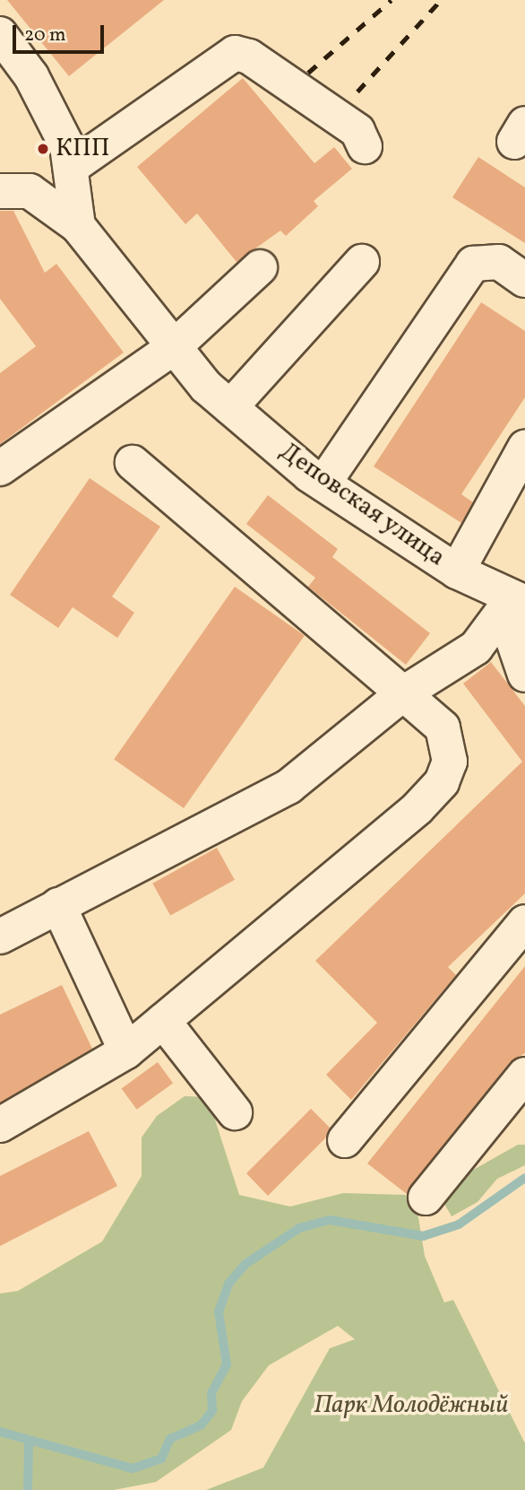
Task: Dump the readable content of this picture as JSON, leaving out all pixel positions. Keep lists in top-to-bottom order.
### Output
{
  "streets": {
    "street": ["Деповская улица"]
  },
  "parks": ["Парк Молодёжный"],
  "places": ["КПП"],
  "scale_bar": "20 m"
}
